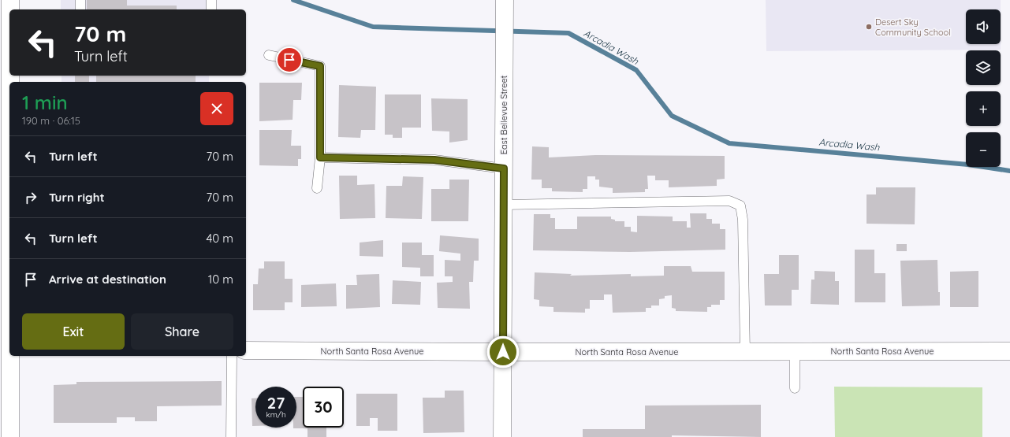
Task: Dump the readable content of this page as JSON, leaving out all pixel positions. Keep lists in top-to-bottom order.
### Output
{
  "streets": {
    "street": ["East Bellevue Street", "North Santa Rosa Avenue"]
  },
  "crossings": [
    ["East Bellevue Street", "North Santa Rosa Avenue"]
  ],
  "water": ["Arcadia Wash"],
  "places": ["Desert Sky Community School"],
  "page": {
    "map_buttons": ["+", "−"],
    "turn": ["70 m", "Turn left"],
    "heading": ["1 min", "190 m · 06:15"],
    "list": [
      {
        "name": "Turn left",
        "value": "70 m"
      },
      {
        "name": "Turn right",
        "value": "70 m"
      },
      {
        "name": "Turn left",
        "value": "40 m"
      },
      {
        "name": "Arrive at destination",
        "value": "10 m"
      }
    ],
    "buttons": ["Exit", "Share"],
    "speed": "27 km/h",
    "limit": "30"
  }
}
